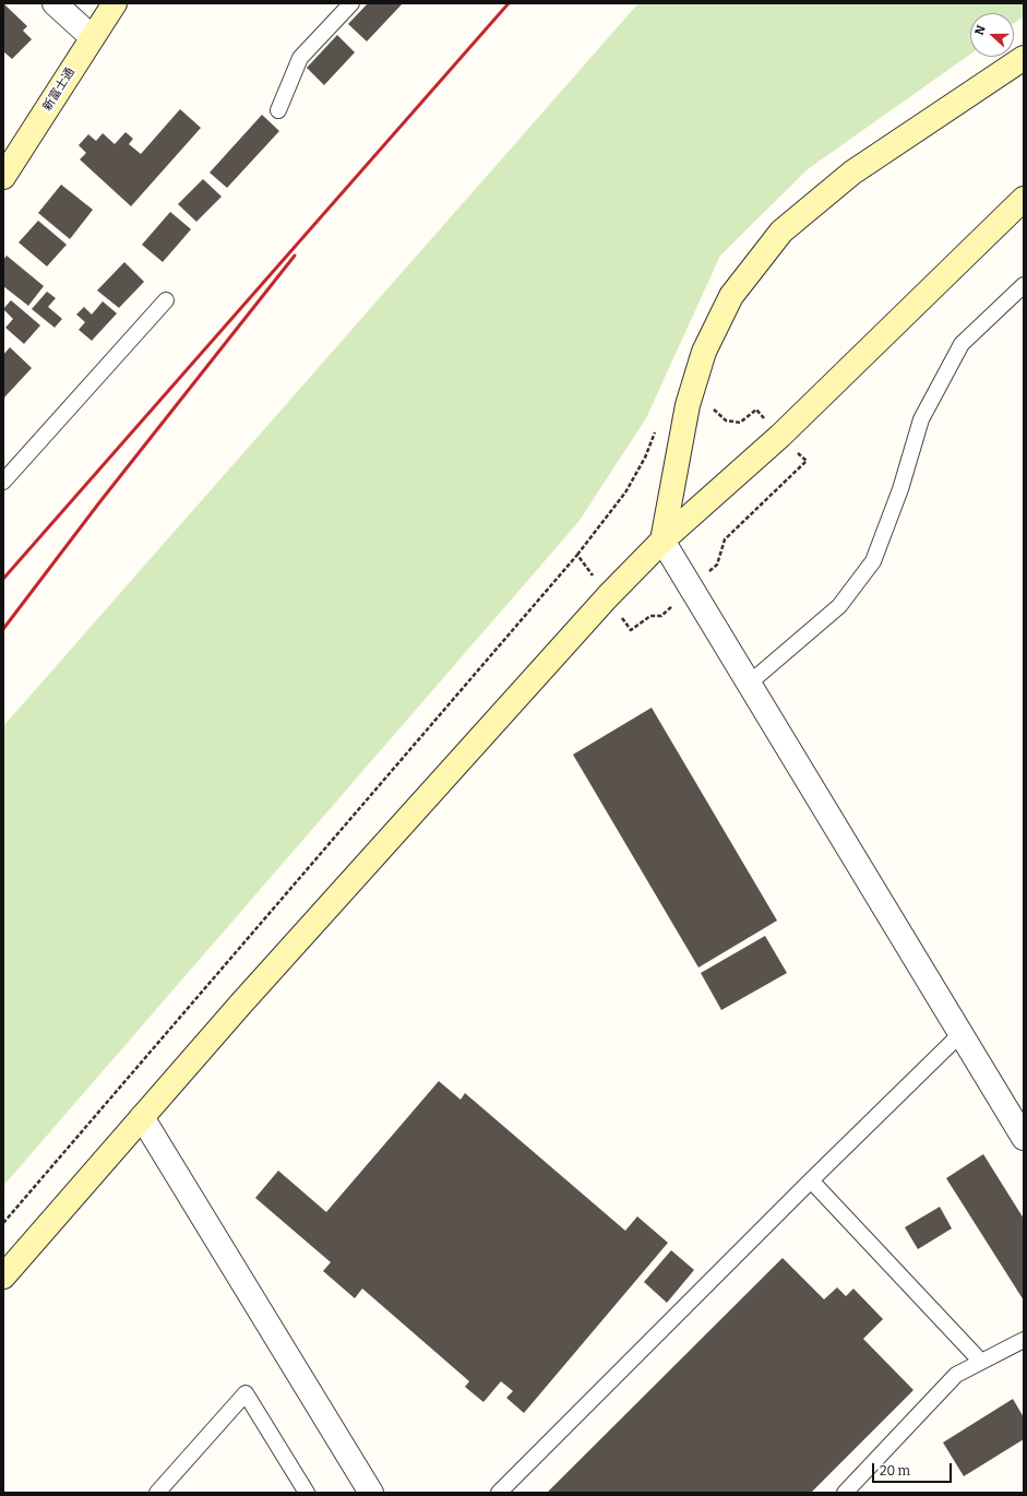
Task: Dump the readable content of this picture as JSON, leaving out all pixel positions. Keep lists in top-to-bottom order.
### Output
{
  "streets": {
    "street": ["新富士通"]
  },
  "scale_bar": "20 m",
  "north": "left"
}
